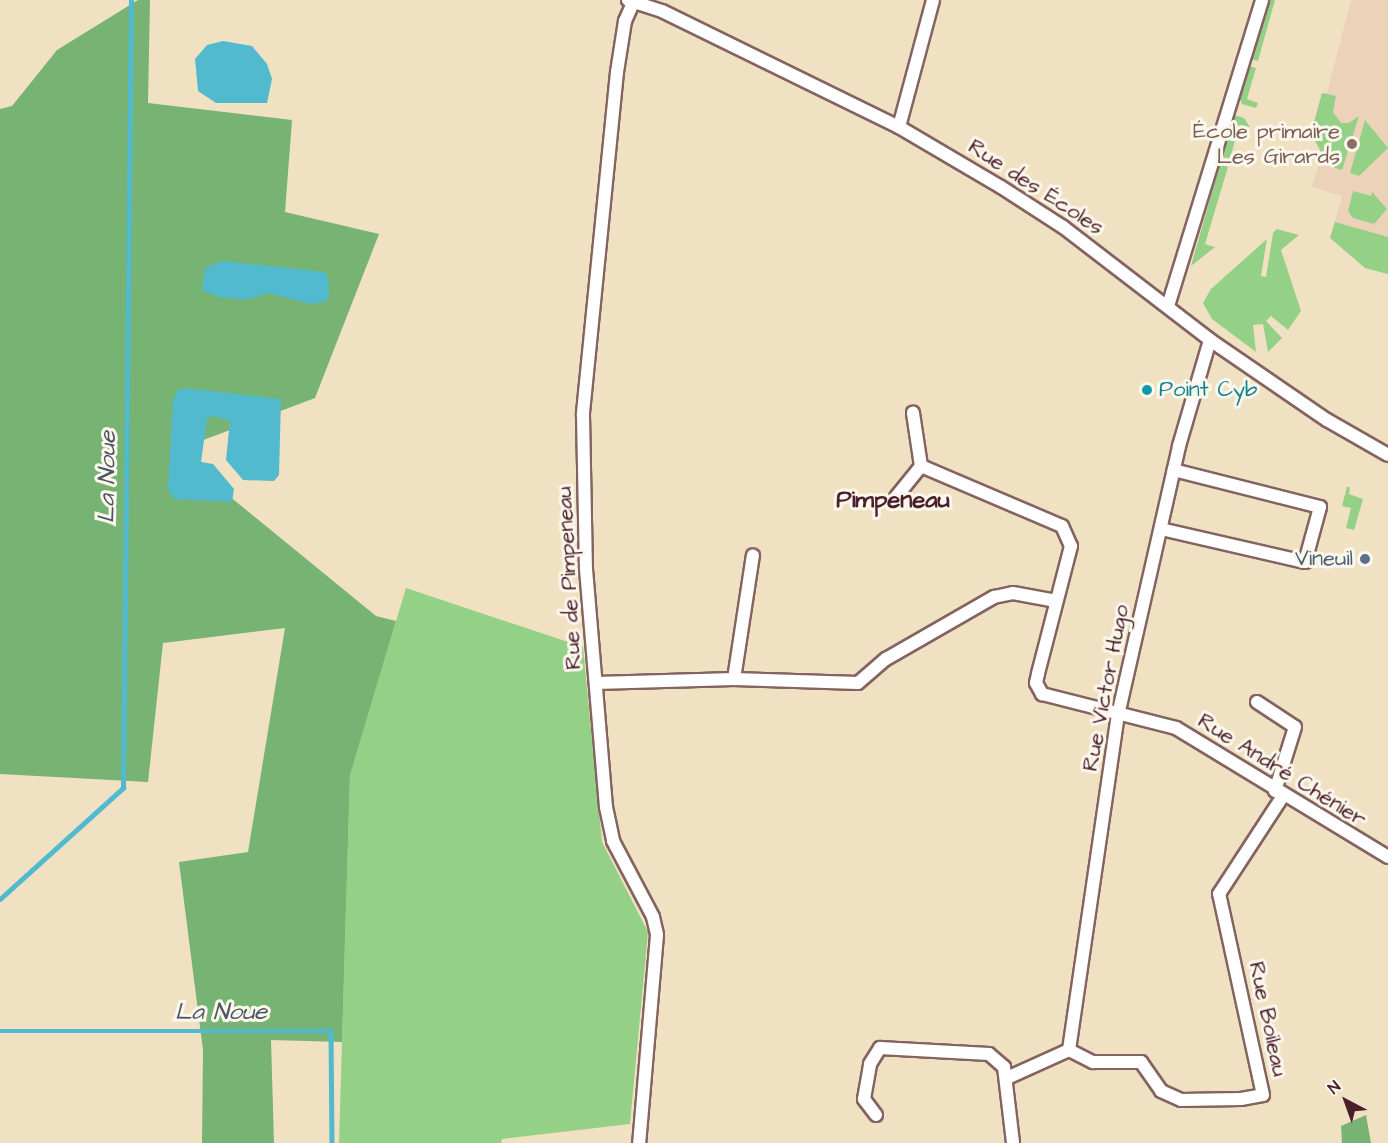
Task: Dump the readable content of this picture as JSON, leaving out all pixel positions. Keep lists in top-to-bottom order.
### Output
{
  "streets": {
    "street": [
      "Rue des Écoles",
      "Rue de Pimpeneau",
      "Rue Victor Hugo",
      "Rue André Chénier",
      "Rue Boileau"
    ]
  },
  "crossings": [
    ["Rue des Écoles", "Rue de Pimpeneau"],
    ["Rue des Écoles", "Rue Victor Hugo"],
    ["Rue Victor Hugo", "Rue André Chénier"],
    ["Rue Victor Hugo", "Rue Boileau"],
    ["Rue André Chénier", "Rue Boileau"]
  ],
  "districts": ["Pimpeneau"],
  "water": ["La Noue"],
  "places": ["École primaire Les Girards", "Point Cyb", "Vineuil"],
  "north": "top left"
}
